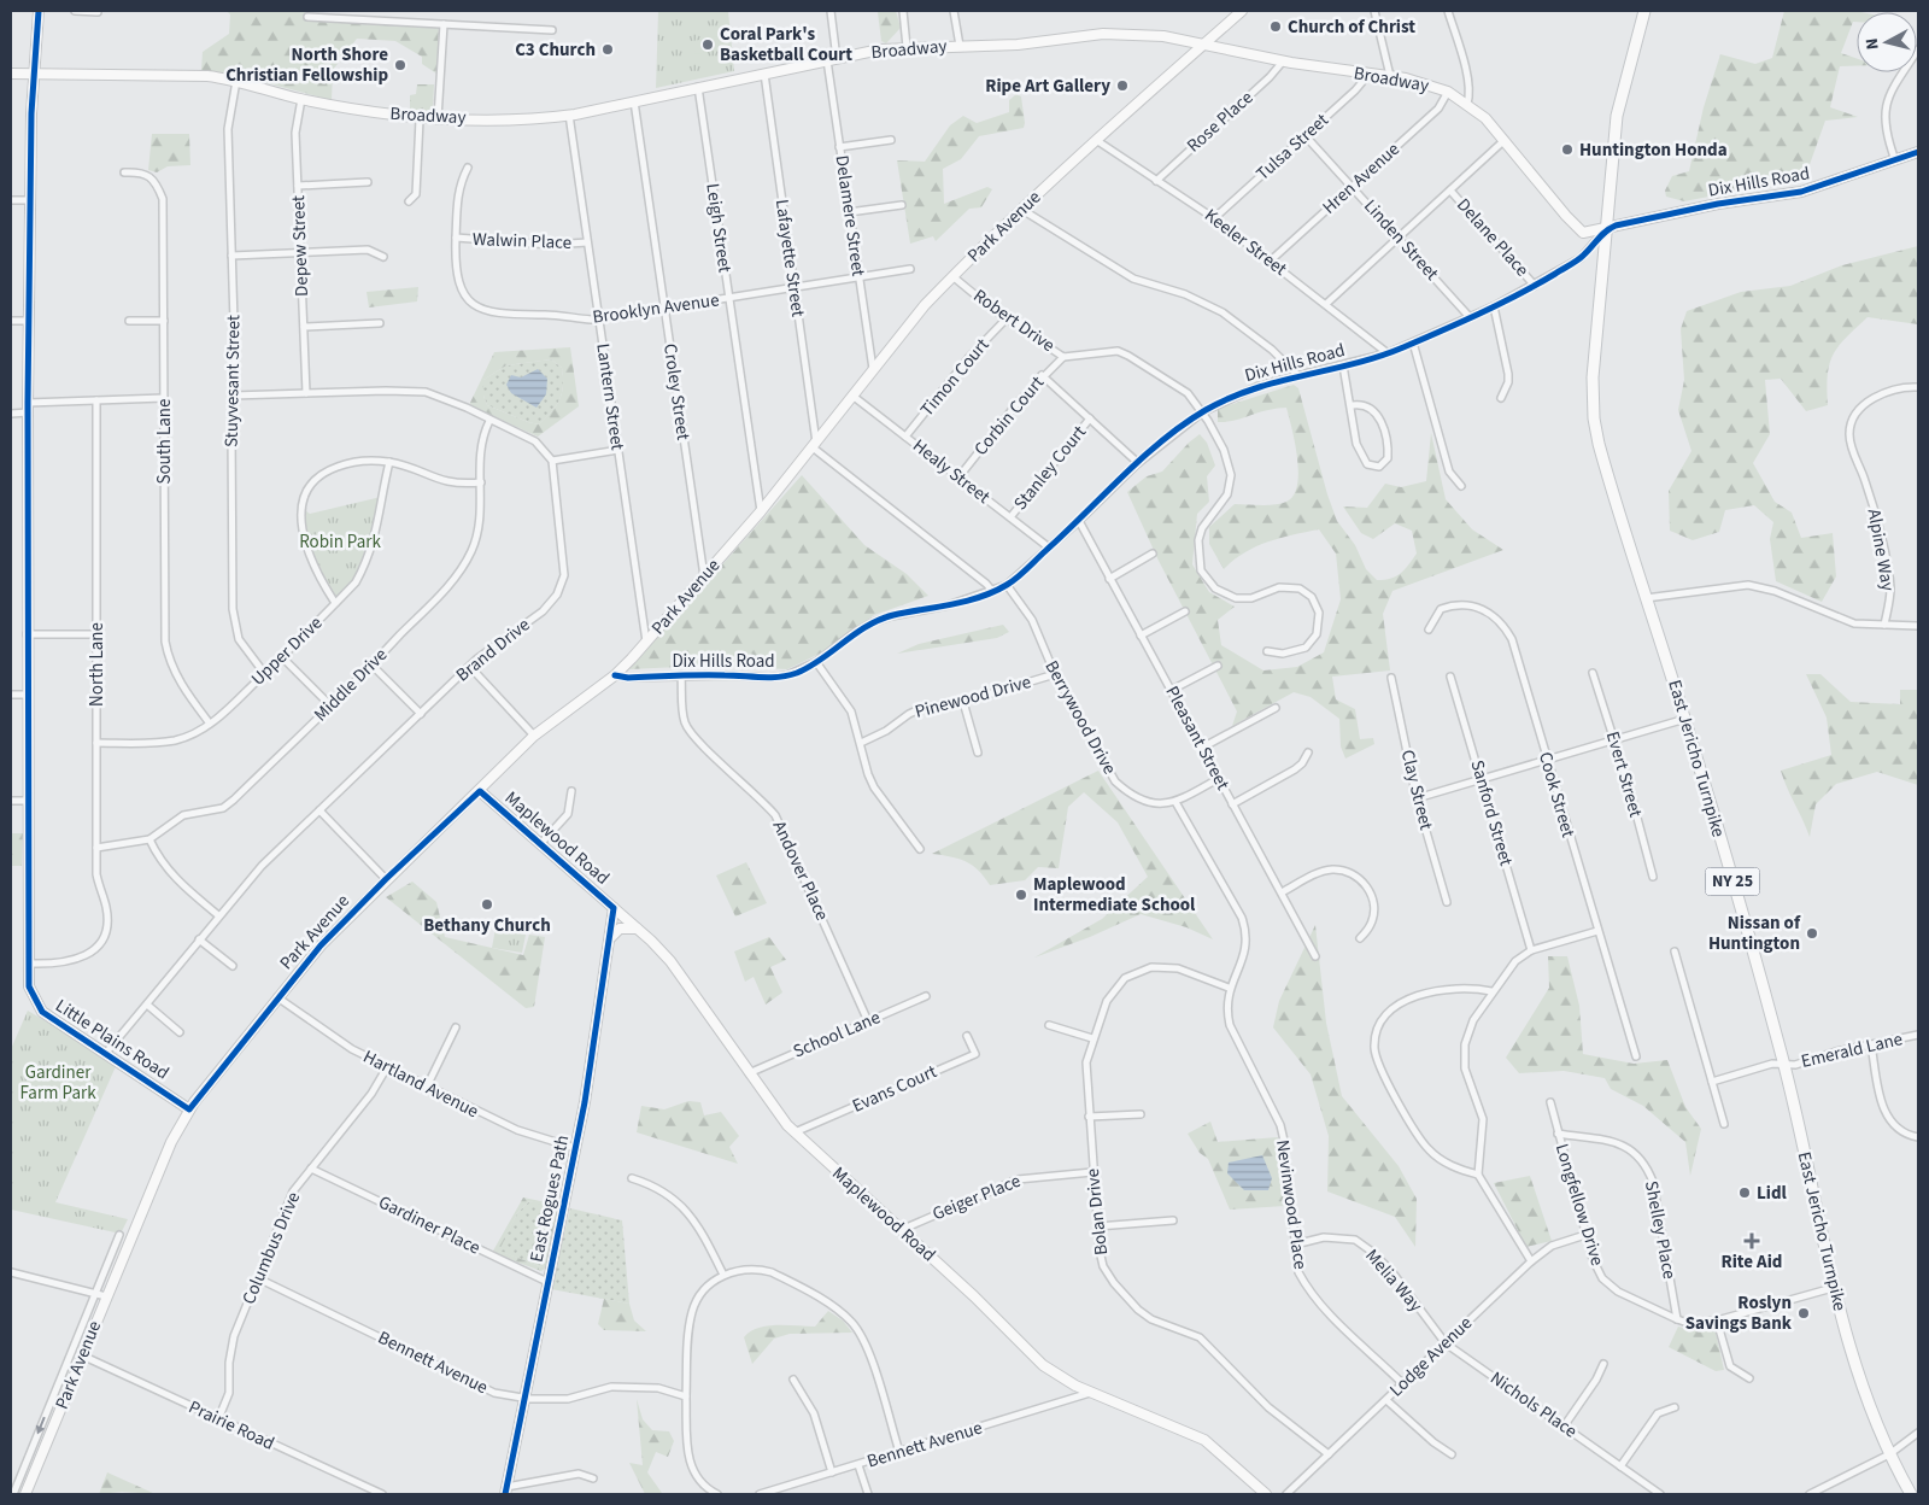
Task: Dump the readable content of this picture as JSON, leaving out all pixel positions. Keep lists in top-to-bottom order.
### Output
{
  "streets": {
    "main road": [
      "Broadway",
      "Dix Hills Road",
      "Park Avenue",
      "East Jericho Turnpike",
      "Maplewood Road",
      "NY 25",
      "Little Plains Road",
      "East Rogues Path"
    ],
    "street": [
      "Rose Place",
      "Tulsa Street",
      "Hren Avenue",
      "Delamere Street",
      "Leigh Street",
      "Delane Place",
      "Linden Street",
      "Walwin Place",
      "Keeler Street",
      "Depew Street",
      "Lafayette Street",
      "Brooklyn Avenue",
      "Robert Drive",
      "Timon Court",
      "Stuyvesant Street",
      "Croley Street",
      "Lantern Street",
      "Corbin Court",
      "South Lane",
      "Stanley Court",
      "Healy Street",
      "Alpine Way",
      "Brand Drive",
      "Upper Drive",
      "North Lane",
      "Middle Drive",
      "Pinewood Drive",
      "Berrywood Drive",
      "Pleasant Street",
      "Evert Street",
      "Clay Street",
      "Cook Street",
      "Sanford Street",
      "Andover Place",
      "School Lane",
      "Emerald Lane",
      "Hartland Avenue",
      "Evans Court",
      "Geiger Place",
      "Nevinwood Place",
      "Longfellow Drive",
      "Bolan Drive",
      "Gardiner Place",
      "Shelley Place",
      "Columbus Drive",
      "Melia Way",
      "Lodge Avenue",
      "Bennett Avenue",
      "Nichols Place",
      "Prairie Road"
    ]
  },
  "crossings": [
    ["Broadway", "Rose Place"],
    ["Broadway", "Tulsa Street"],
    ["Broadway", "Hren Avenue"],
    ["Broadway", "Dix Hills Road"],
    ["Broadway", "Delamere Street"],
    ["Broadway", "Park Avenue"],
    ["Broadway", "Leigh Street"],
    ["Broadway", "Depew Street"],
    ["Broadway", "Lafayette Street"],
    ["Broadway", "Stuyvesant Street"],
    ["Broadway", "Croley Street"],
    ["Broadway", "Lantern Street"],
    ["Broadway", "East Jericho Turnpike"],
    ["Broadway", "Little Plains Road"],
    ["Rose Place", "Keeler Street"],
    ["Tulsa Street", "Linden Street"],
    ["Tulsa Street", "Keeler Street"],
    ["Hren Avenue", "Linden Street"],
    ["Hren Avenue", "Keeler Street"],
    ["Dix Hills Road", "Park Avenue"],
    ["Dix Hills Road", "Delane Place"],
    ["Dix Hills Road", "Linden Street"],
    ["Dix Hills Road", "Keeler Street"],
    ["Dix Hills Road", "Robert Drive"],
    ["Dix Hills Road", "Healy Street"],
    ["Dix Hills Road", "Berrywood Drive"],
    ["Dix Hills Road", "Pleasant Street"],
    ["Dix Hills Road", "East Jericho Turnpike"],
    ["Dix Hills Road", "Andover Place"],
    ["Delamere Street", "Park Avenue"],
    ["Delamere Street", "Brooklyn Avenue"],
    ["Park Avenue", "Leigh Street"],
    ["Park Avenue", "Keeler Street"],
    ["Park Avenue", "Lafayette Street"],
    ["Park Avenue", "Robert Drive"],
    ["Park Avenue", "Croley Street"],
    ["Park Avenue", "Lantern Street"],
    ["Park Avenue", "Healy Street"],
    ["Park Avenue", "Maplewood Road"],
    ["Park Avenue", "Little Plains Road"],
    ["Park Avenue", "Hartland Avenue"],
    ["Park Avenue", "Prairie Road"],
    ["Leigh Street", "Brooklyn Avenue"],
    ["Walwin Place", "Brooklyn Avenue"],
    ["Walwin Place", "Lantern Street"],
    ["Lafayette Street", "Brooklyn Avenue"],
    ["Brooklyn Avenue", "Croley Street"],
    ["Brooklyn Avenue", "Lantern Street"],
    ["Robert Drive", "Timon Court"],
    ["Robert Drive", "Corbin Court"],
    ["Timon Court", "Healy Street"],
    ["Stuyvesant Street", "Upper Drive"],
    ["Corbin Court", "Healy Street"],
    ["South Lane", "Upper Drive"],
    ["Stanley Court", "Healy Street"],
    ["Brand Drive", "Little Plains Road"],
    ["Upper Drive", "North Lane"],
    ["North Lane", "Middle Drive"],
    ["North Lane", "Little Plains Road"],
    ["Pinewood Drive", "Berrywood Drive"],
    ["Berrywood Drive", "Nevinwood Place"],
    ["East Jericho Turnpike", "Emerald Lane"],
    ["East Jericho Turnpike", "Longfellow Drive"],
    ["Maplewood Road", "School Lane"],
    ["Maplewood Road", "Evans Court"],
    ["Maplewood Road", "Geiger Place"],
    ["Maplewood Road", "East Rogues Path"],
    ["Maplewood Road", "Bennett Avenue"],
    ["Andover Place", "School Lane"],
    ["Hartland Avenue", "East Rogues Path"],
    ["Hartland Avenue", "Columbus Drive"],
    ["Geiger Place", "Bolan Drive"],
    ["East Rogues Path", "Gardiner Place"],
    ["East Rogues Path", "Bennett Avenue"],
    ["Nevinwood Place", "Bolan Drive"],
    ["Nevinwood Place", "Melia Way"],
    ["Nevinwood Place", "Lodge Avenue"],
    ["Longfellow Drive", "Shelley Place"],
    ["Longfellow Drive", "Lodge Avenue"],
    ["Bolan Drive", "Lodge Avenue"],
    ["Gardiner Place", "Columbus Drive"],
    ["Columbus Drive", "Bennett Avenue"],
    ["Columbus Drive", "Prairie Road"],
    ["Melia Way", "Lodge Avenue"],
    ["Melia Way", "Nichols Place"],
    ["Lodge Avenue", "Nichols Place"]
  ],
  "parks": ["Robin Park", "Gardiner Farm Park"],
  "places": {
    "other": [
      "Church of Christ",
      "Coral Park's Basketball Court",
      "C3 Church",
      "North Shore Christian Fellowship",
      "Ripe Art Gallery",
      "Huntington Honda",
      "Maplewood Intermediate School",
      "Bethany Church",
      "Nissan of Huntington",
      "Lidl",
      "Roslyn Savings Bank"
    ],
    "health": ["Rite Aid"]
  },
  "north": "left"
}
